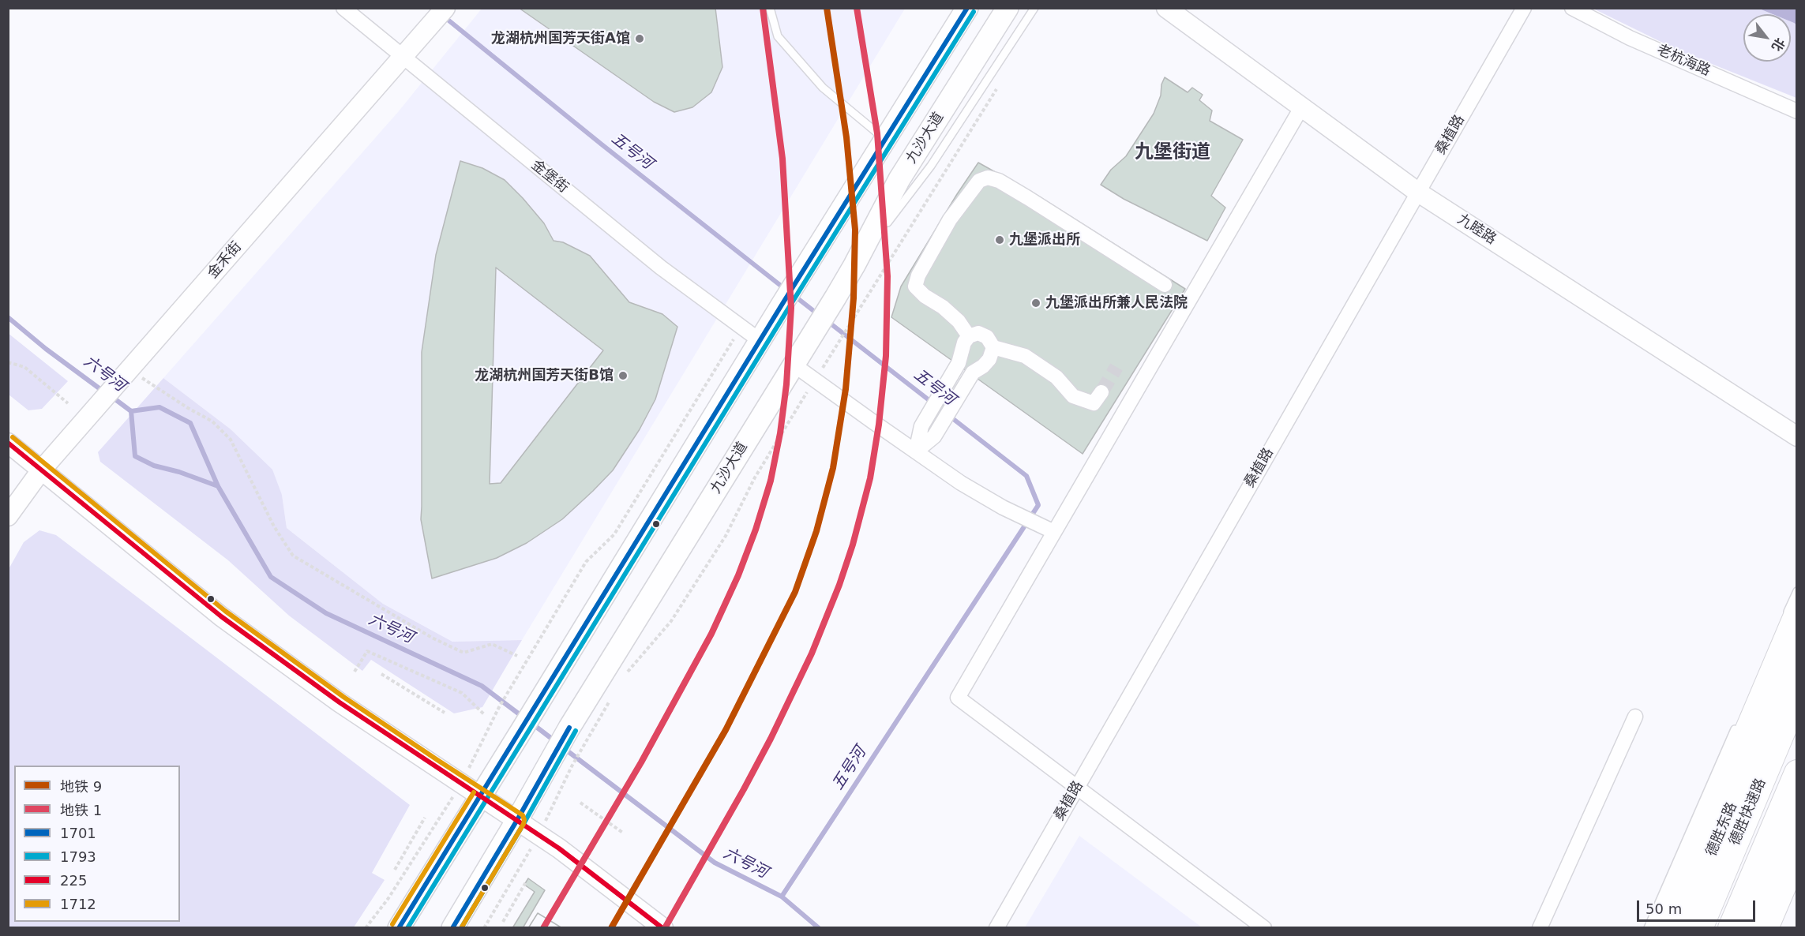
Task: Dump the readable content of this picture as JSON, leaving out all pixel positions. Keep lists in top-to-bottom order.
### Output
{
  "streets": {
    "highway": ["德胜快速路"],
    "main road": ["九沙大道", "德胜东路"],
    "street": [
      "老杭海路",
      "桑植路",
      "金堡街",
      "九睦路",
      "金禾街"
    ]
  },
  "crossings": [
    ["桑植路", "九睦路"],
    ["金堡街", "金禾街"]
  ],
  "districts": ["九堡街道"],
  "water": ["五号河", "六号河"],
  "places": [
    "龙湖杭州国芳天街A馆",
    "九堡派出所",
    "九堡派出所兼人民法院",
    "龙湖杭州国芳天街B馆"
  ],
  "lines": [
    "metro line 9",
    "metro line 1",
    "transit line 1701",
    "transit line 1793",
    "transit line 1712",
    "transit line 225"
  ],
  "legend": [
    "地铁 9",
    "地铁 1",
    "1701",
    "1793",
    "225",
    "1712"
  ],
  "scale_bar": "50 m",
  "north": "bottom right"
}
